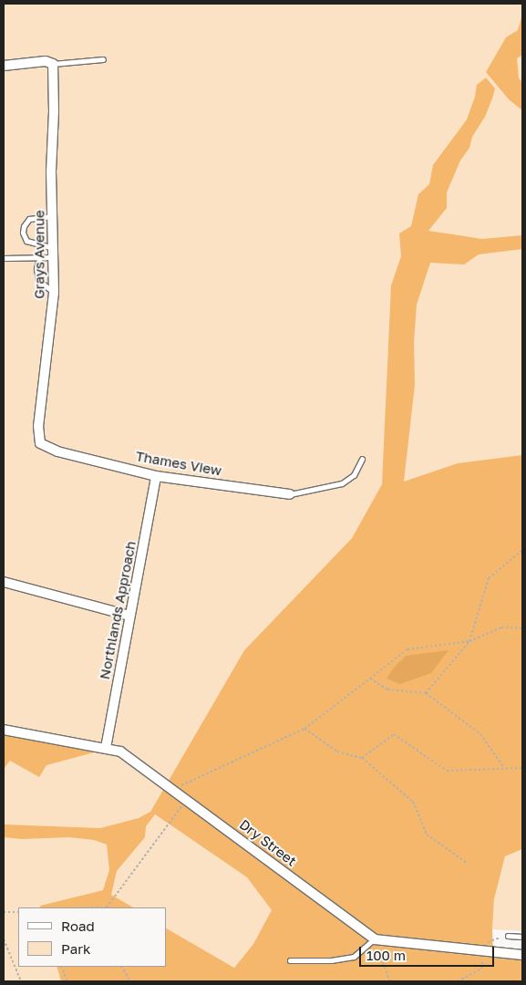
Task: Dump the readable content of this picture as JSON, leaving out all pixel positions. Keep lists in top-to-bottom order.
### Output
{
  "streets": {
    "street": [
      "Grays Avenue",
      "Thames View",
      "Northlands Approach",
      "Dry Street"
    ]
  },
  "crossings": [
    ["Grays Avenue", "Thames View"],
    ["Thames View", "Northlands Approach"],
    ["Northlands Approach", "Dry Street"]
  ],
  "legend": ["Road", "Park"],
  "scale_bar": "100 m"
}
